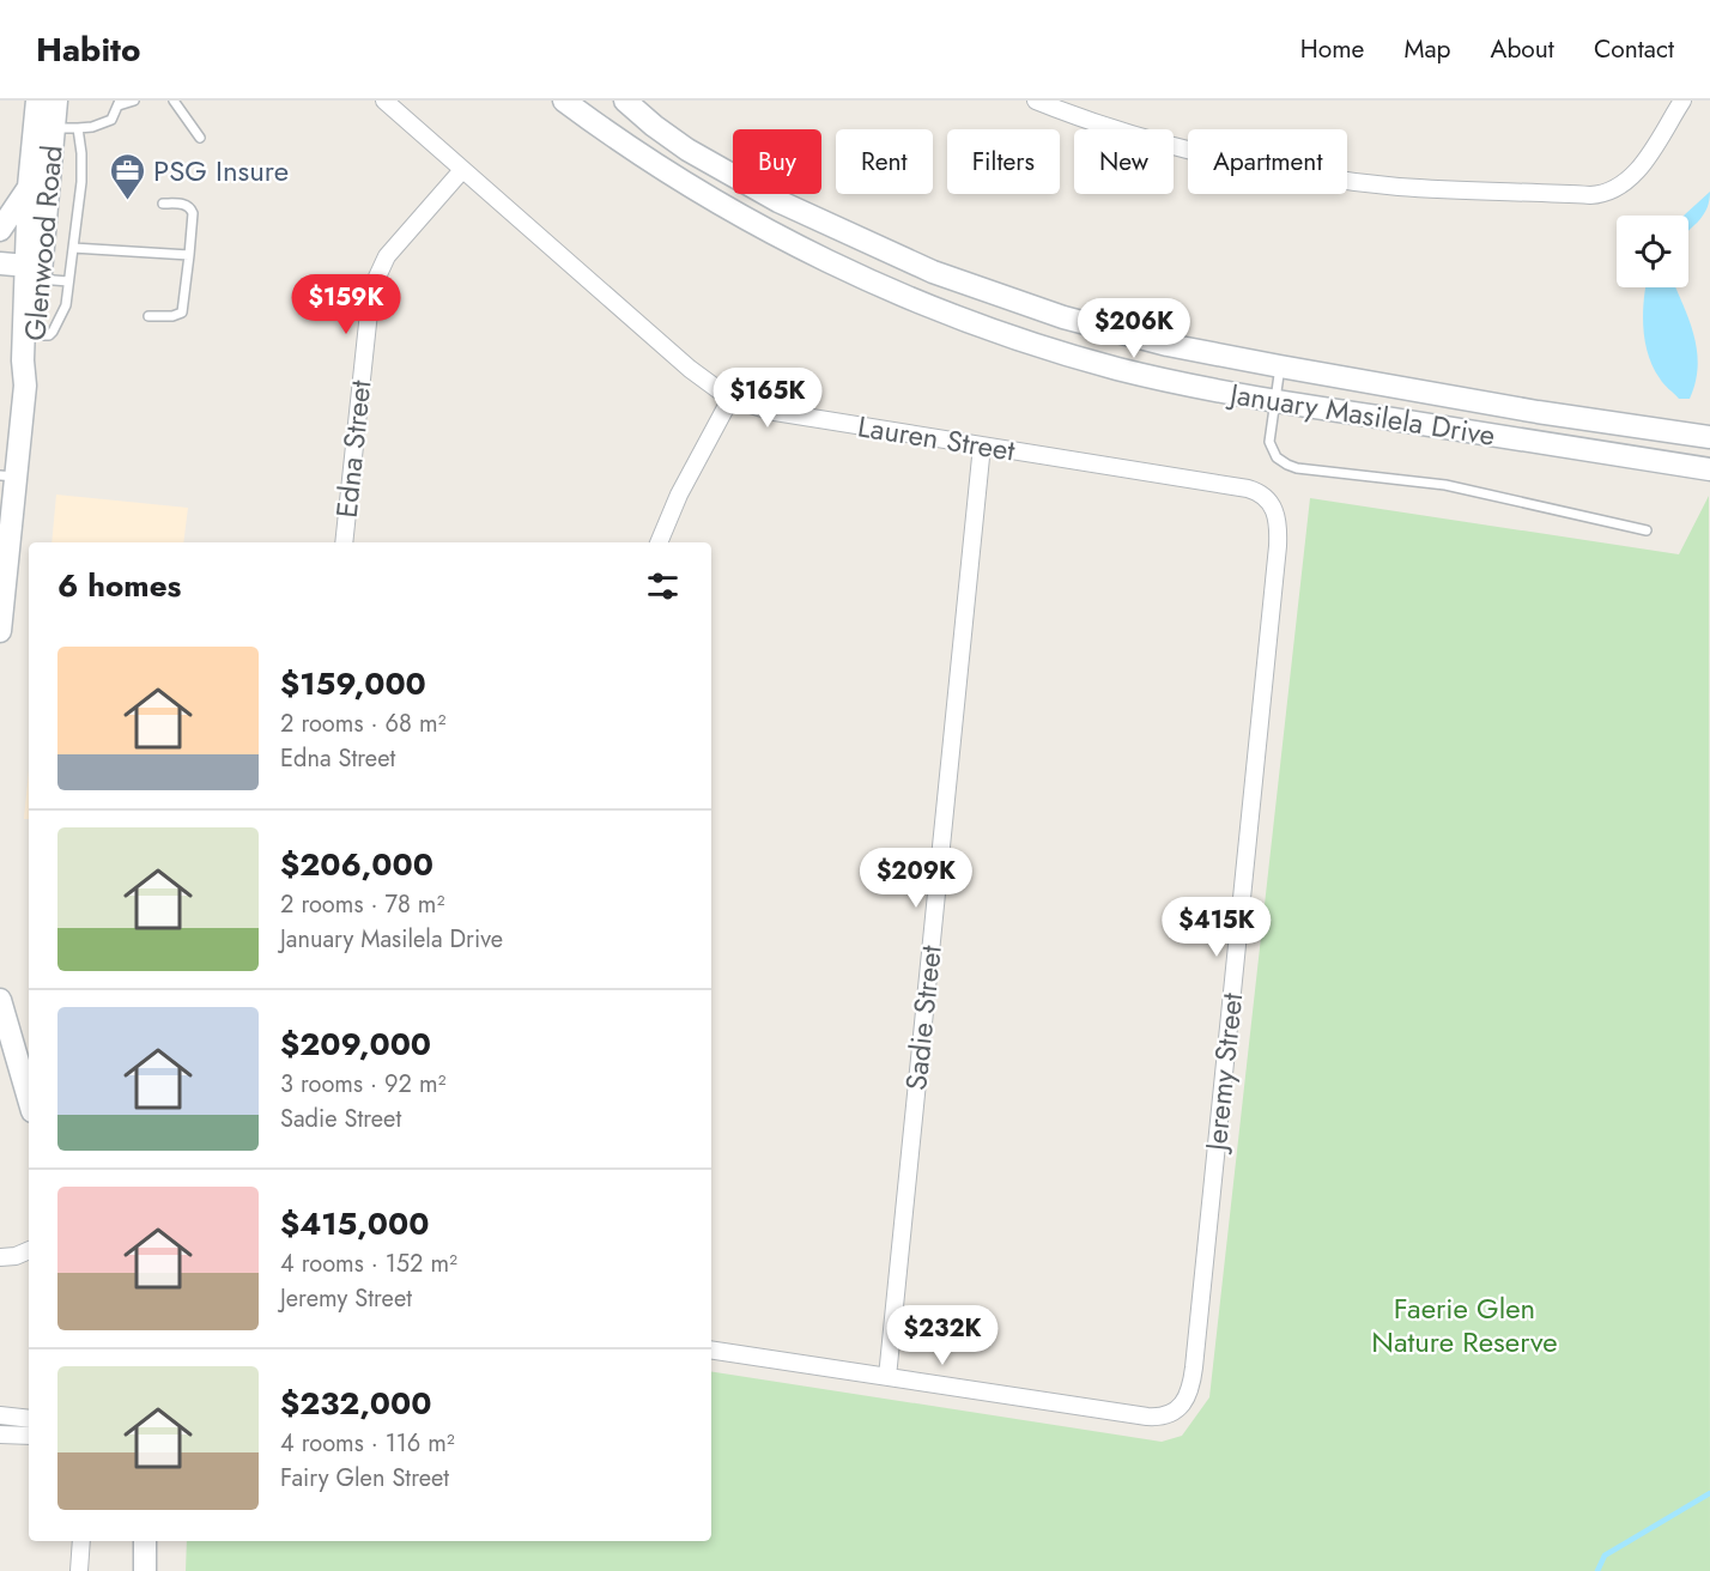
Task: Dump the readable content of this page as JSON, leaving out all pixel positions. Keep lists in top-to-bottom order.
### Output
{
  "streets": {
    "main road": ["Glenwood Road", "January Masilela Drive"],
    "street": [
      "Lauren Street",
      "Edna Street",
      "Sadie Street",
      "Jeremy Street"
    ]
  },
  "crossings": [
    ["Lauren Street", "Edna Street"],
    ["Lauren Street", "Sadie Street"],
    ["Lauren Street", "Jeremy Street"],
    ["Sadie Street", "Jeremy Street"]
  ],
  "parks": ["Faerie Glen Nature Reserve"],
  "places": {
    "office": ["PSG Insure"]
  },
  "page": {
    "header": "Habito",
    "nav": [
      "Home",
      "Map",
      "About",
      "Contact"
    ],
    "chip": [
      "Buy",
      "Rent",
      "Filters",
      "New",
      "Apartment"
    ],
    "price": [
      "$159K",
      "$206K",
      "$165K",
      "$209K",
      "$415K",
      "$232K"
    ],
    "heading": "6 homes",
    "list": [
      {
        "name": "$159,000",
        "note": "2 rooms · 68 m² · Edna Street"
      },
      {
        "name": "$206,000",
        "note": "2 rooms · 78 m² · January Masilela Drive"
      },
      {
        "name": "$209,000",
        "note": "3 rooms · 92 m² · Sadie Street"
      },
      {
        "name": "$415,000",
        "note": "4 rooms · 152 m² · Jeremy Street"
      },
      {
        "name": "$232,000",
        "note": "4 rooms · 116 m² · Fairy Glen Street"
      }
    ]
  }
}
